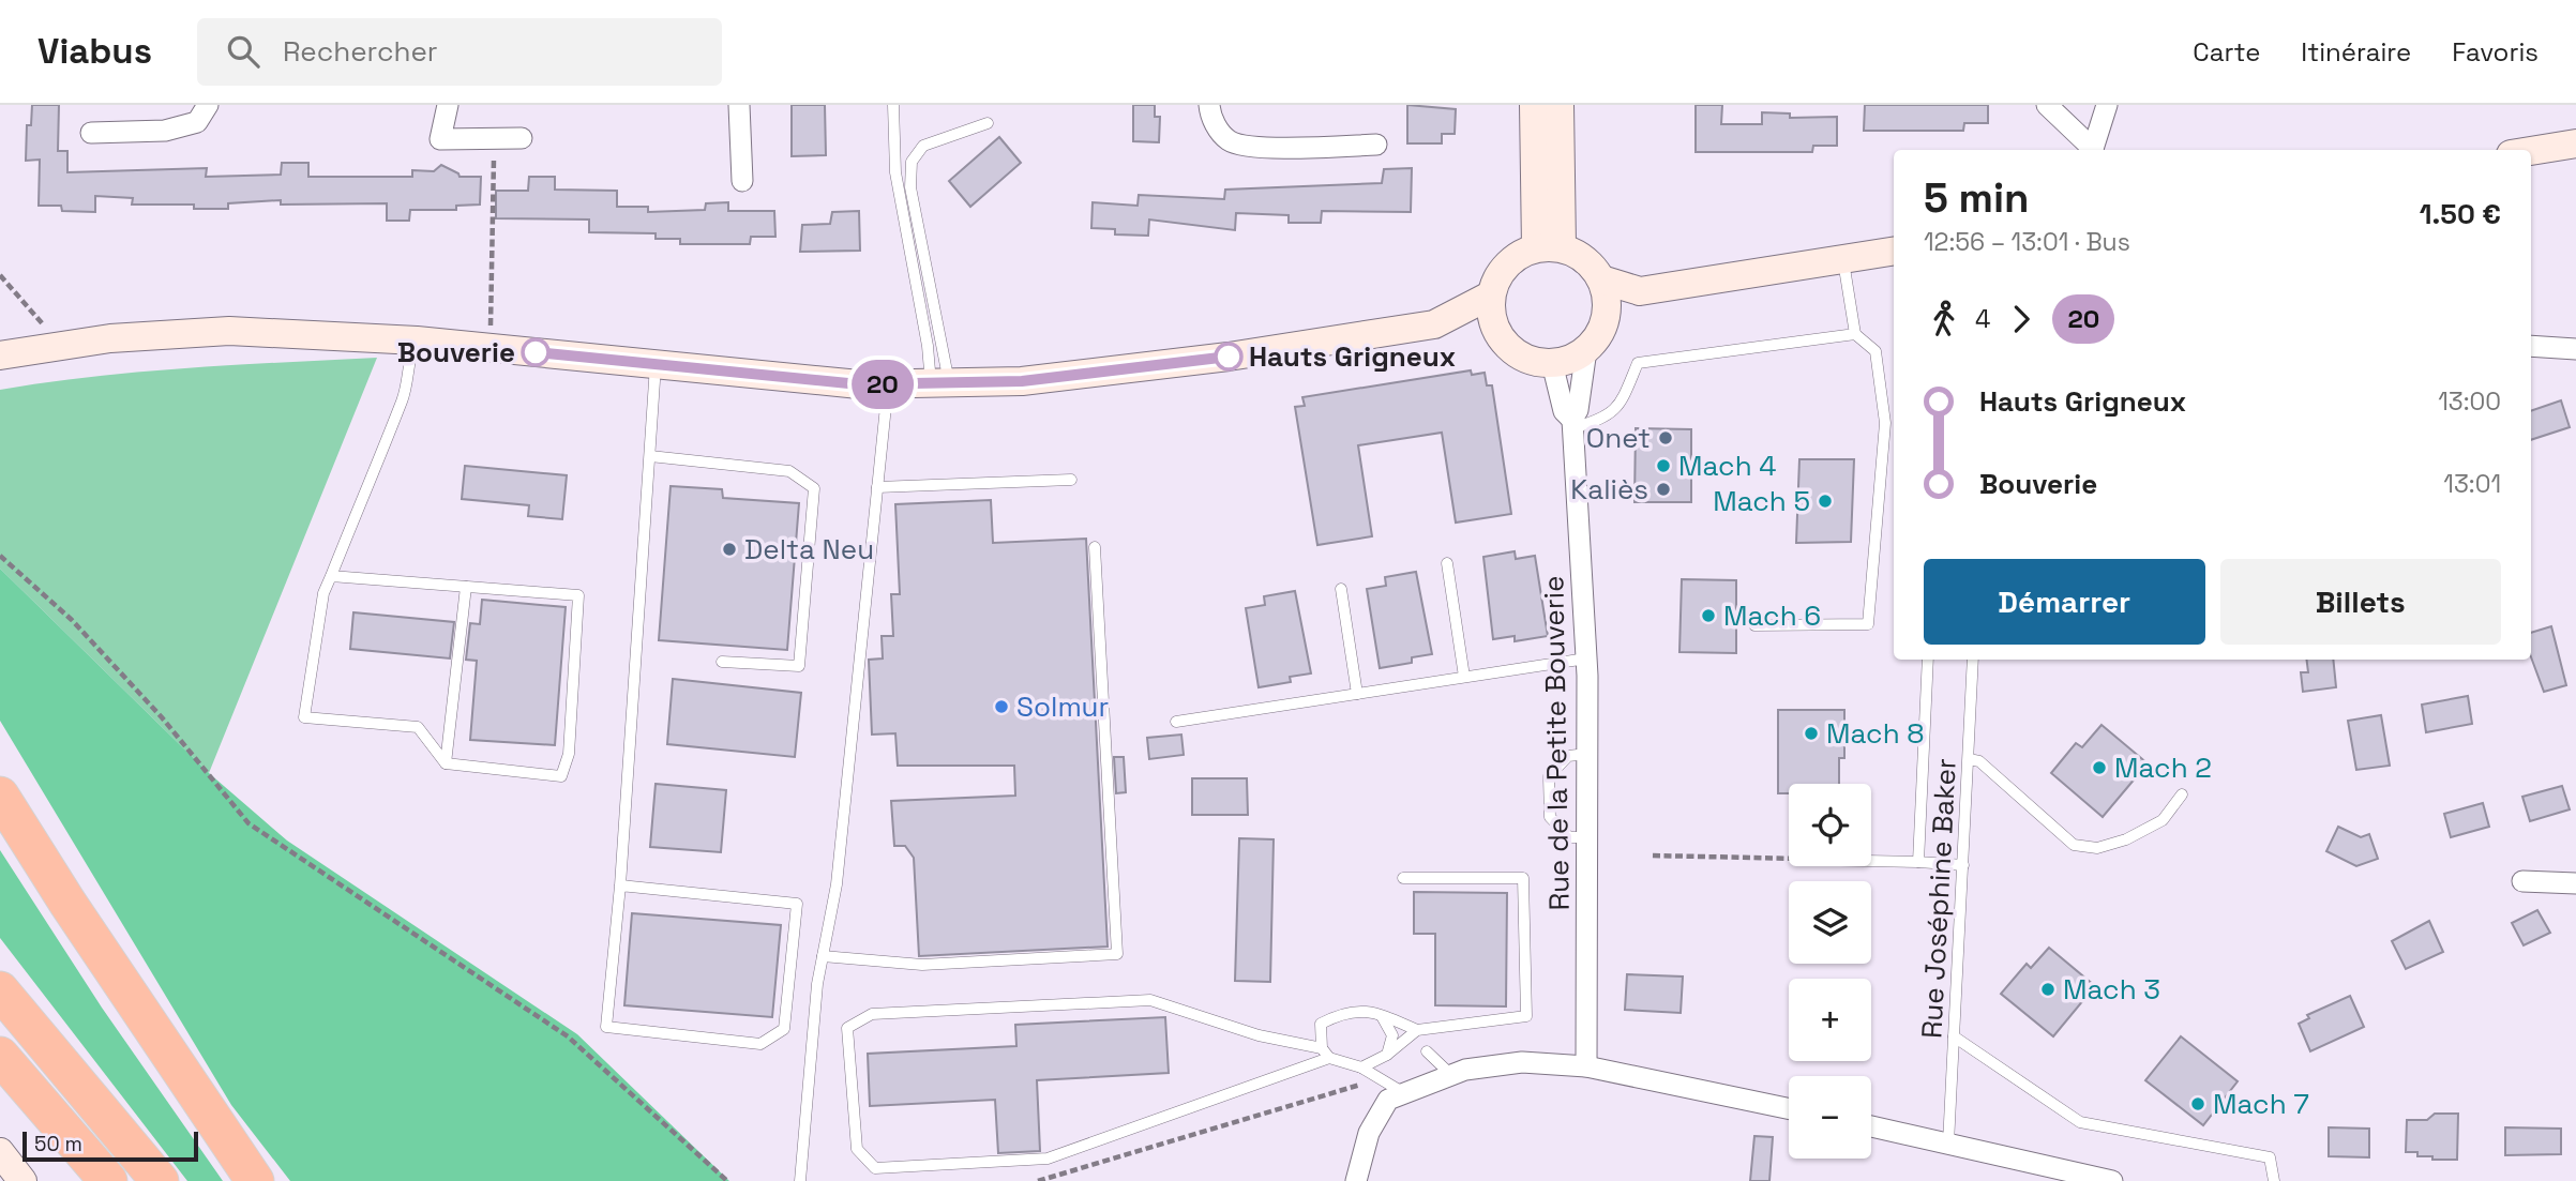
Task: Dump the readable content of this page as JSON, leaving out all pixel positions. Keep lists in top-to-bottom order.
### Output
{
  "streets": {
    "street": ["Rue de la Petite Bouverie"],
    "lane": ["Rue Joséphine Baker"]
  },
  "places": [
    "Bouverie",
    "Hauts Grigneux",
    "Onet",
    "Mach 4",
    "Kaliès",
    "Mach 5",
    "Delta Neu",
    "Mach 6",
    "Solmur",
    "Mach 8",
    "Mach 2",
    "Mach 3",
    "Mach 7"
  ],
  "lines": ["bus line 20"],
  "scale_bar": "50 m",
  "page": {
    "header": "Viabus",
    "search": "Rechercher",
    "nav": ["Carte", "Itinéraire", "Favoris"],
    "on_map": "20",
    "heading": ["5 min", "12:56 – 13:01 · Bus", "1.50 €"],
    "legs": ["4", "20"],
    "list": [
      {
        "name": "Hauts Grigneux",
        "value": "13:00"
      },
      {
        "name": "Bouverie",
        "value": "13:01"
      }
    ],
    "buttons": ["Démarrer", "Billets"],
    "map_buttons": ["+", "−"],
    "scale": "50 m"
  }
}
